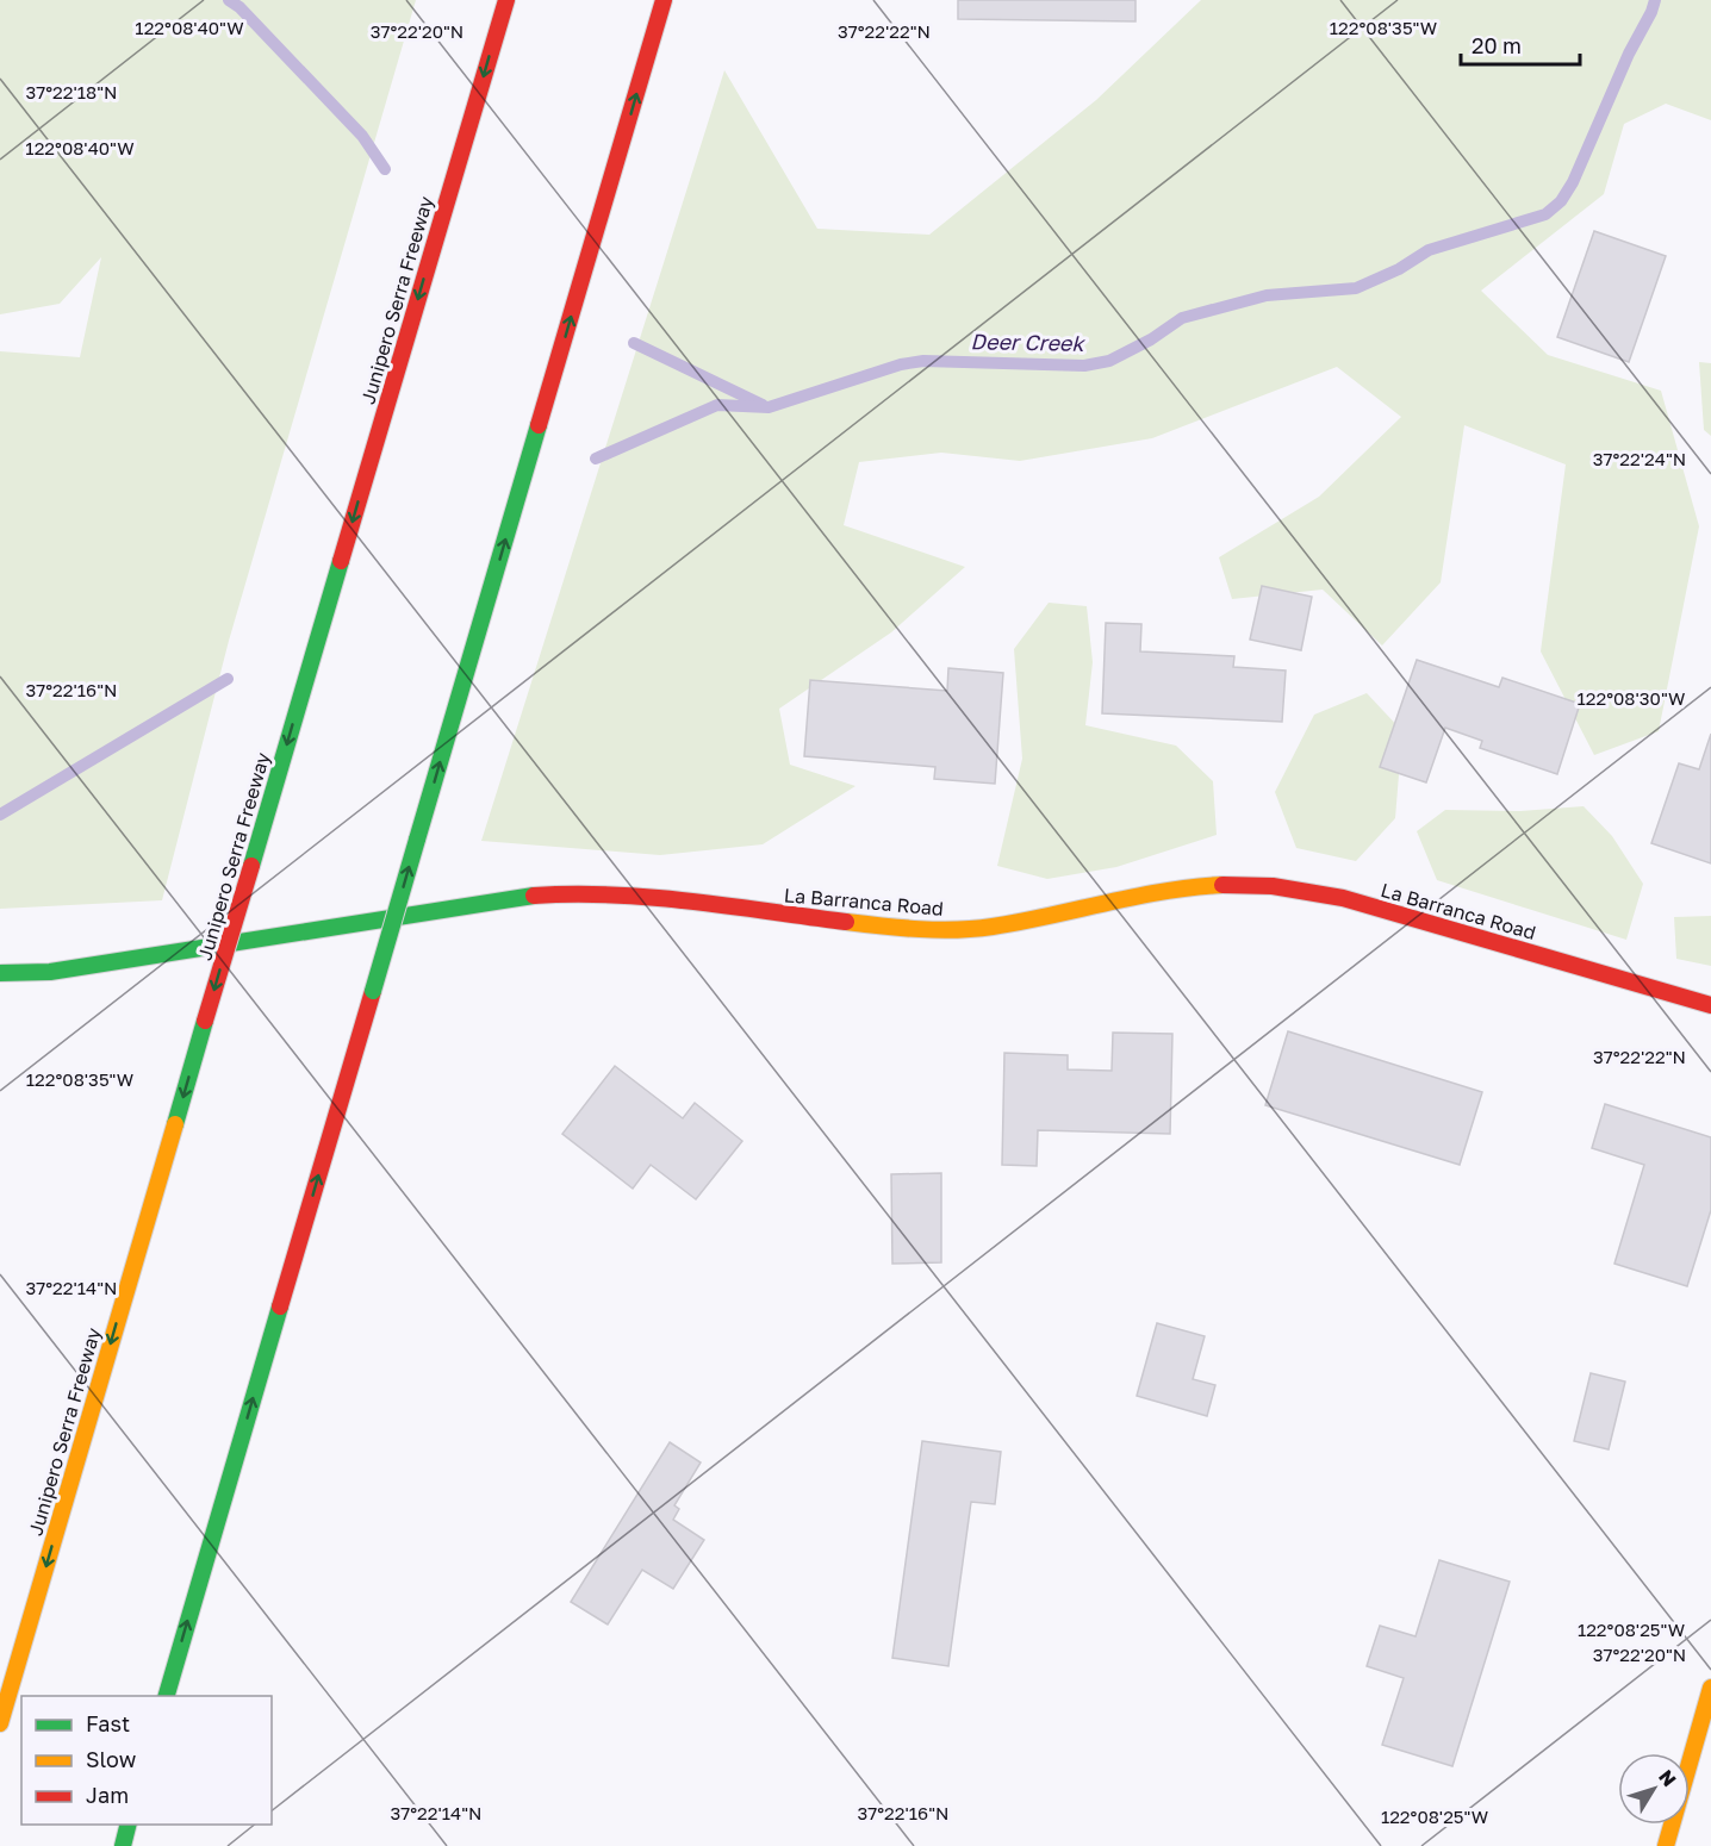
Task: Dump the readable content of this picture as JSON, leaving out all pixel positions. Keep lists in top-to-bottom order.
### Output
{
  "streets": {
    "main road": ["Junipero Serra Freeway", "La Barranca Road"]
  },
  "one_way": ["Junipero Serra Freeway"],
  "water": ["Deer Creek"],
  "legend": ["Fast", "Slow", "Jam"],
  "scale_bar": "20 m",
  "north": "top right",
  "coordinates": [
    "122°08'40\"W",
    "122°08'35\"W",
    "37°22'20\"N",
    "37°22'22\"N",
    "37°22'18\"N",
    "37°22'24\"N",
    "37°22'16\"N",
    "122°08'30\"W",
    "37°22'14\"N",
    "122°08'25\"W"
  ]
}
